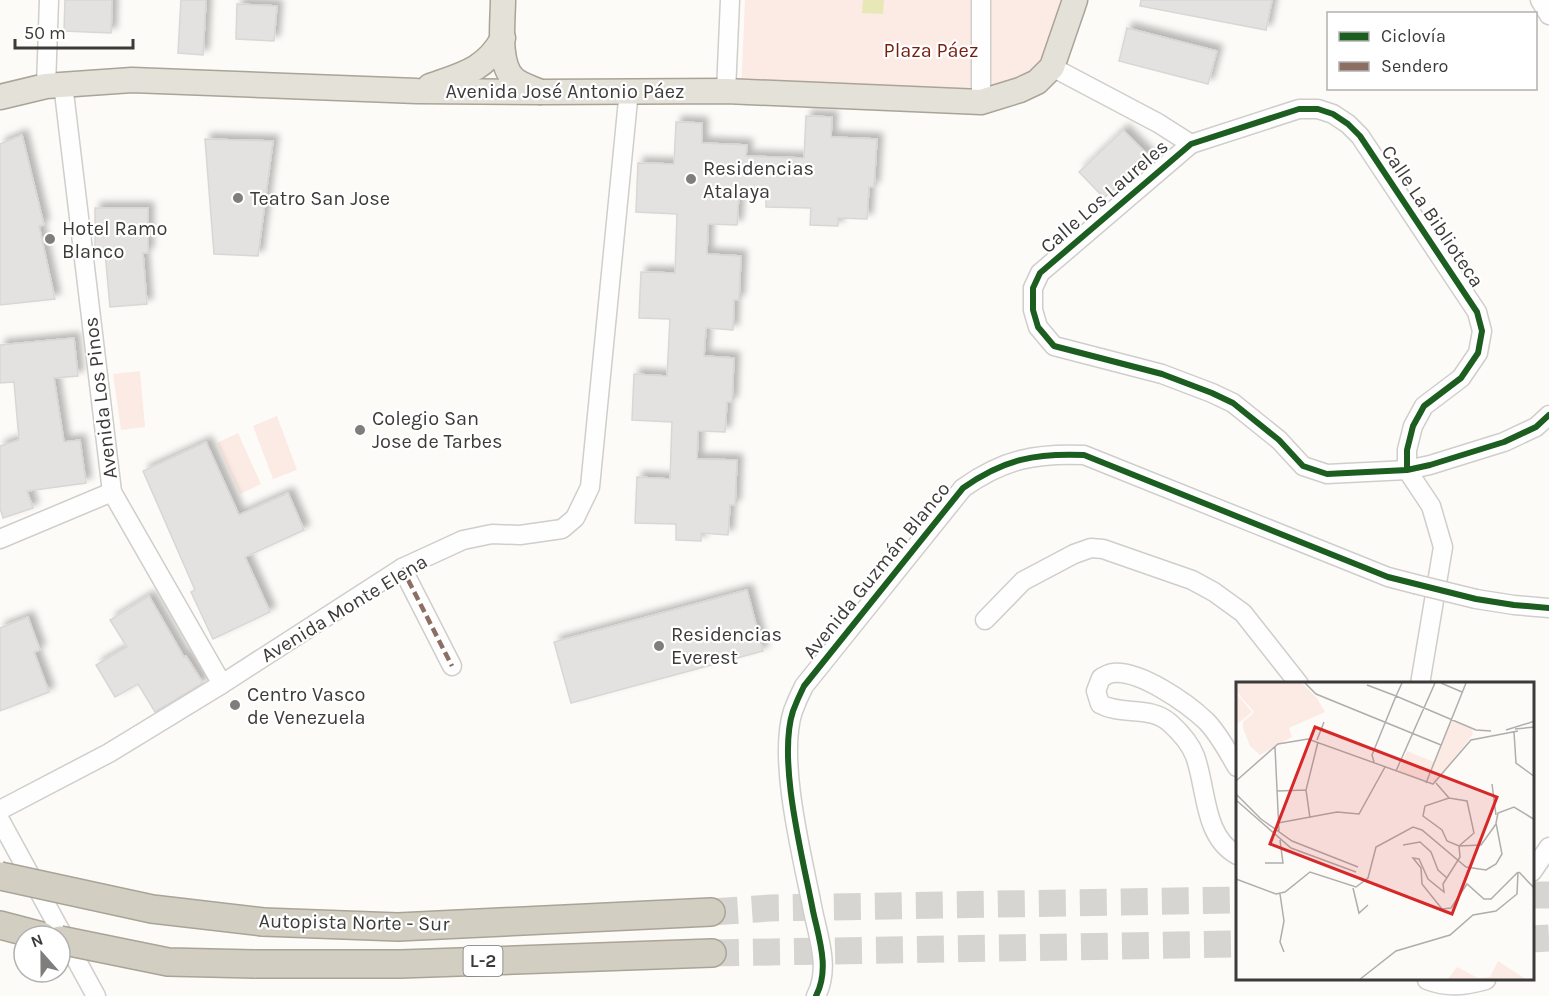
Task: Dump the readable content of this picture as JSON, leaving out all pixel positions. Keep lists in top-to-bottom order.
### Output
{
  "streets": {
    "highway": ["Autopista Norte - Sur", "L-2"],
    "main road": ["Avenida José Antonio Páez"],
    "street": [
      "Calle Los Laureles",
      "Calle La Biblioteca",
      "Avenida Los Pinos",
      "Avenida Guzmán Blanco",
      "Avenida Monte Elena"
    ]
  },
  "crossings": [
    ["Avenida José Antonio Páez", "Avenida Los Pinos"],
    ["Avenida José Antonio Páez", "Avenida Monte Elena"],
    ["Calle Los Laureles", "Calle La Biblioteca"],
    ["Avenida Los Pinos", "Avenida Monte Elena"]
  ],
  "parks": ["Plaza Páez"],
  "places": [
    "Residencias Atalaya",
    "Teatro San Jose",
    "Hotel Ramo Blanco",
    "Colegio San Jose de Tarbes",
    "Residencias Everest",
    "Centro Vasco de Venezuela"
  ],
  "legend": ["Ciclovía", "Sendero"],
  "scale_bar": "50 m",
  "north": "top"
}
